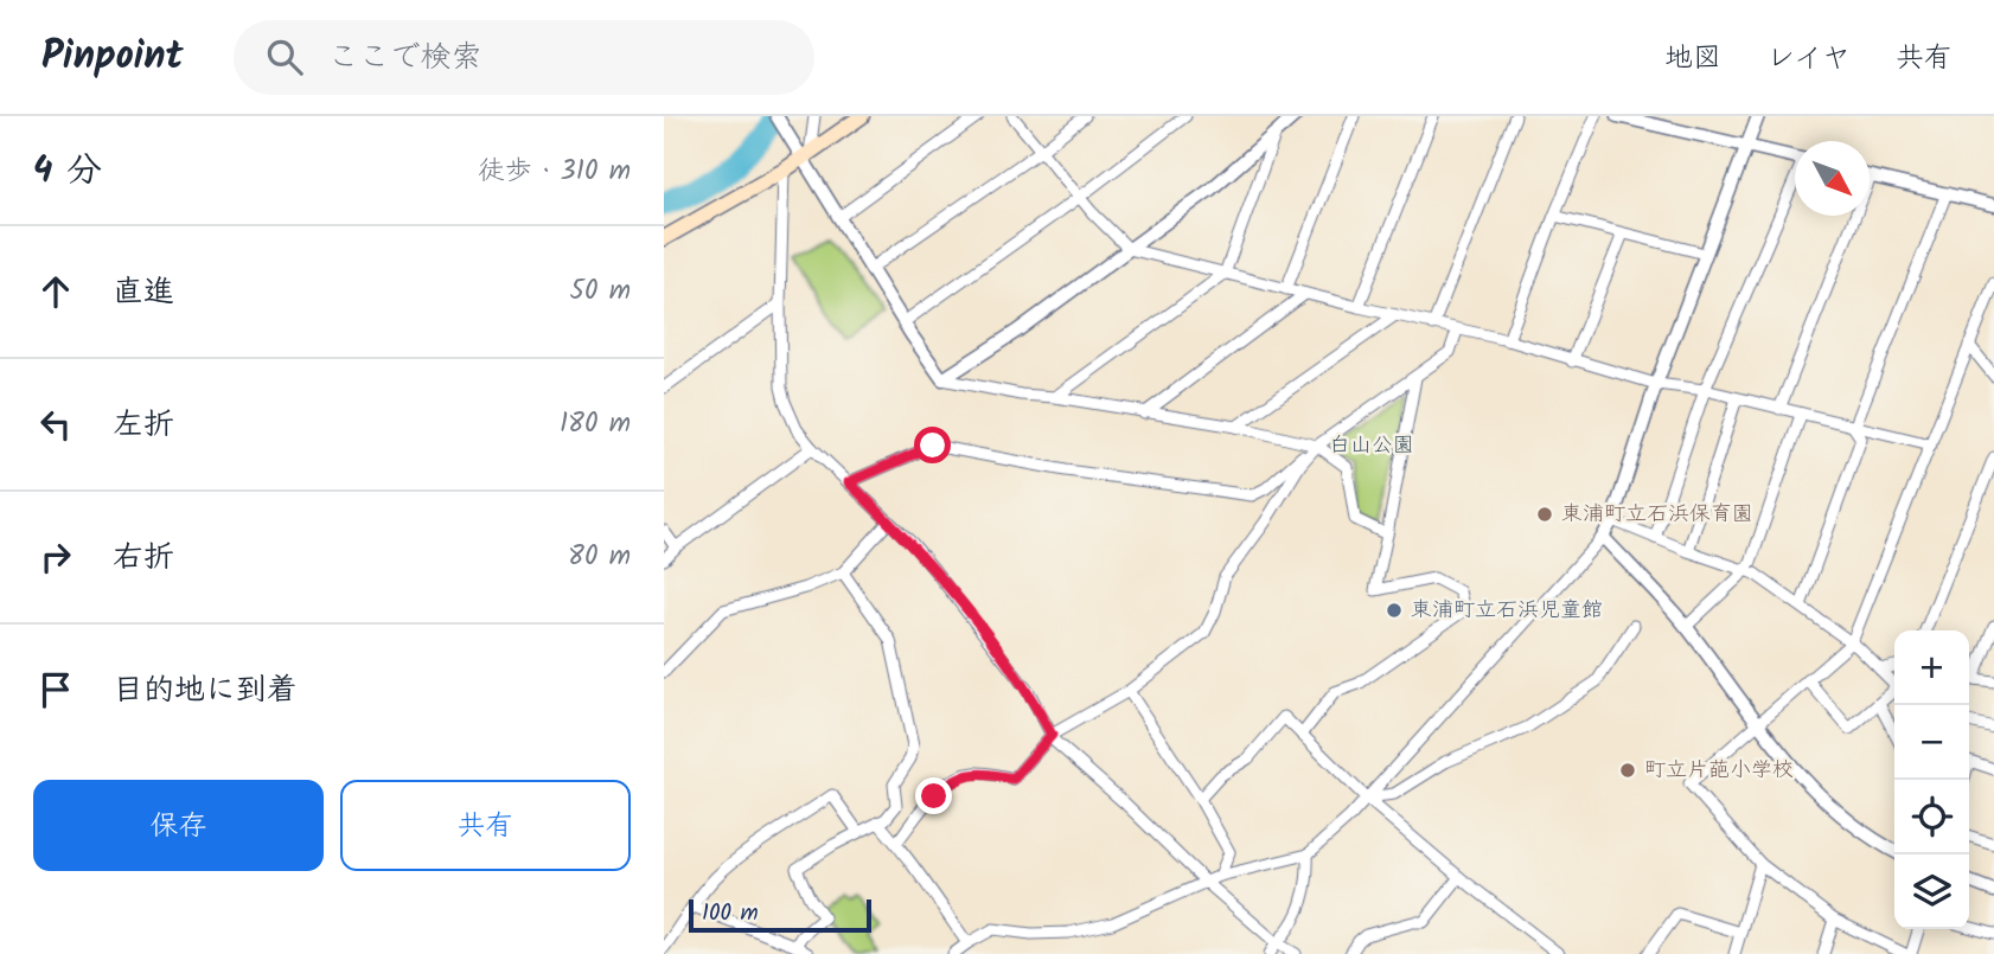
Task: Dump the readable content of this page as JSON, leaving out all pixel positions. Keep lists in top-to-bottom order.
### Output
{
  "parks": ["白山公園"],
  "places": ["東浦町立石浜保育園", "東浦町立石浜児童館", "町立片葩小学校"],
  "scale_bar": "100 m",
  "north": "bottom right",
  "page": {
    "header": "Pinpoint",
    "search": "ここで検索",
    "nav": ["地図", "レイヤ", "共有"],
    "heading": ["4 分", "徒歩 · 310 m"],
    "list": [
      ["直進", "50 m"],
      ["左折", "180 m"],
      ["右折", "80 m"],
      "目的地に到着"
    ],
    "map_buttons": ["+", "−"],
    "buttons": ["保存", "共有"],
    "scale": "100 m"
  }
}
